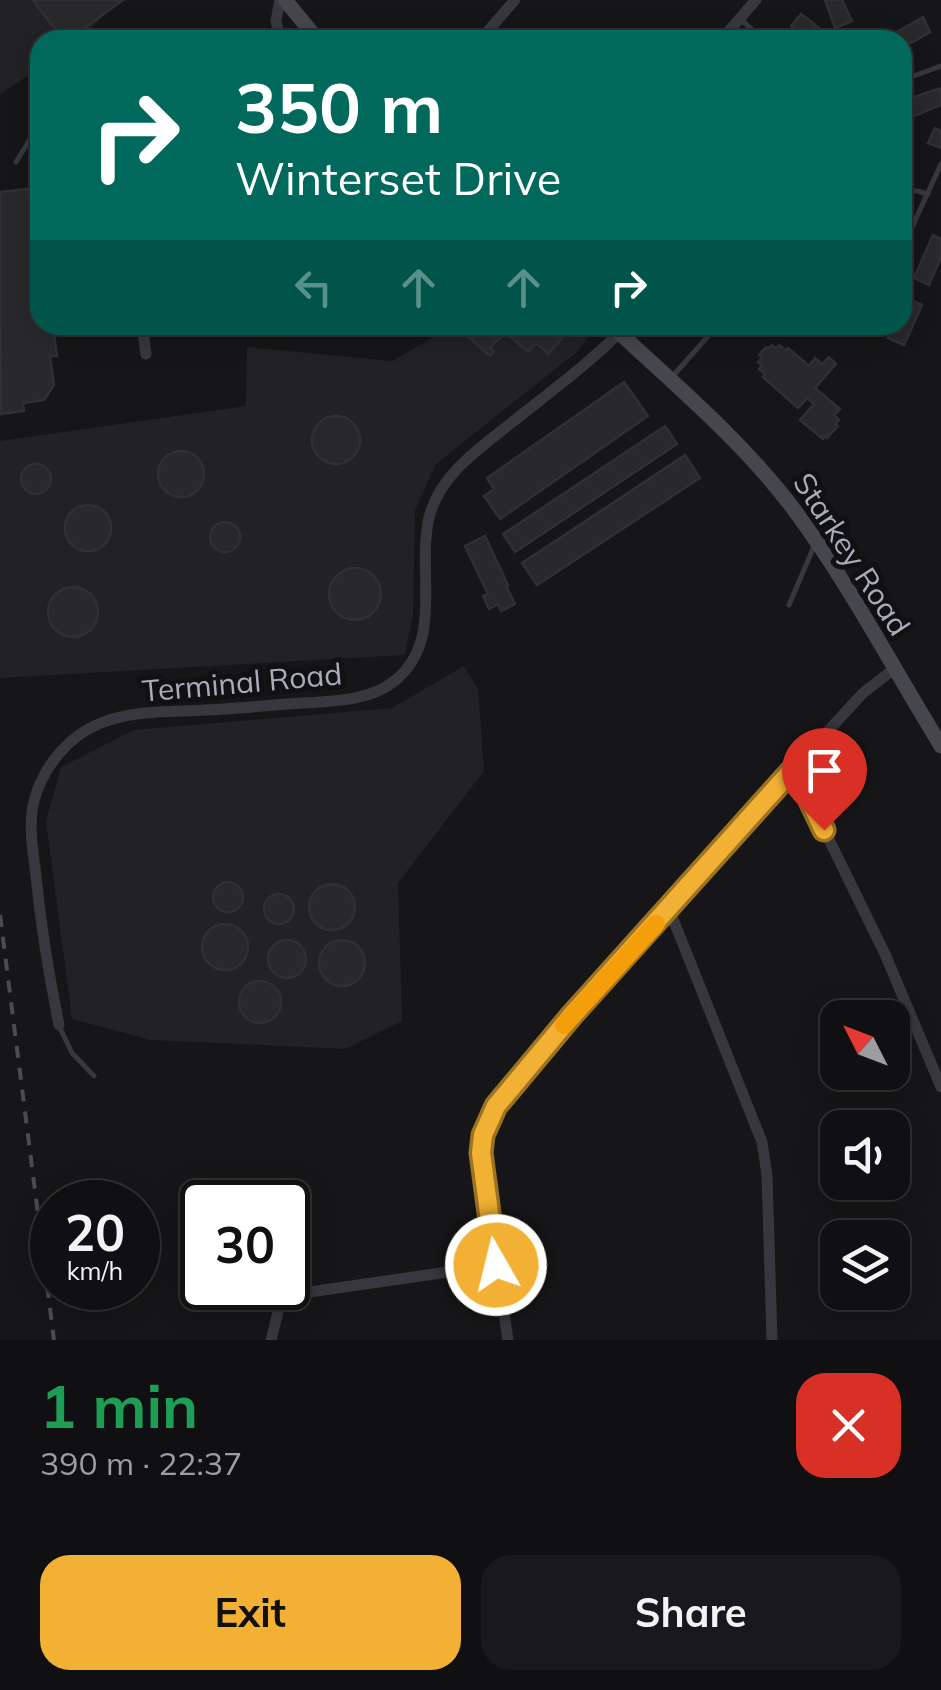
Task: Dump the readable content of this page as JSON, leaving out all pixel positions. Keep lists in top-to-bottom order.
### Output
{
  "streets": {
    "main road": ["Starkey Road"],
    "street": ["Terminal Road"]
  },
  "north": "top left",
  "page": {
    "turn": ["350 m", "Winterset Drive"],
    "speed": "20 km/h",
    "limit": "30",
    "heading": ["1 min", "390 m · 22:37"],
    "buttons": ["Exit", "Share"]
  }
}
